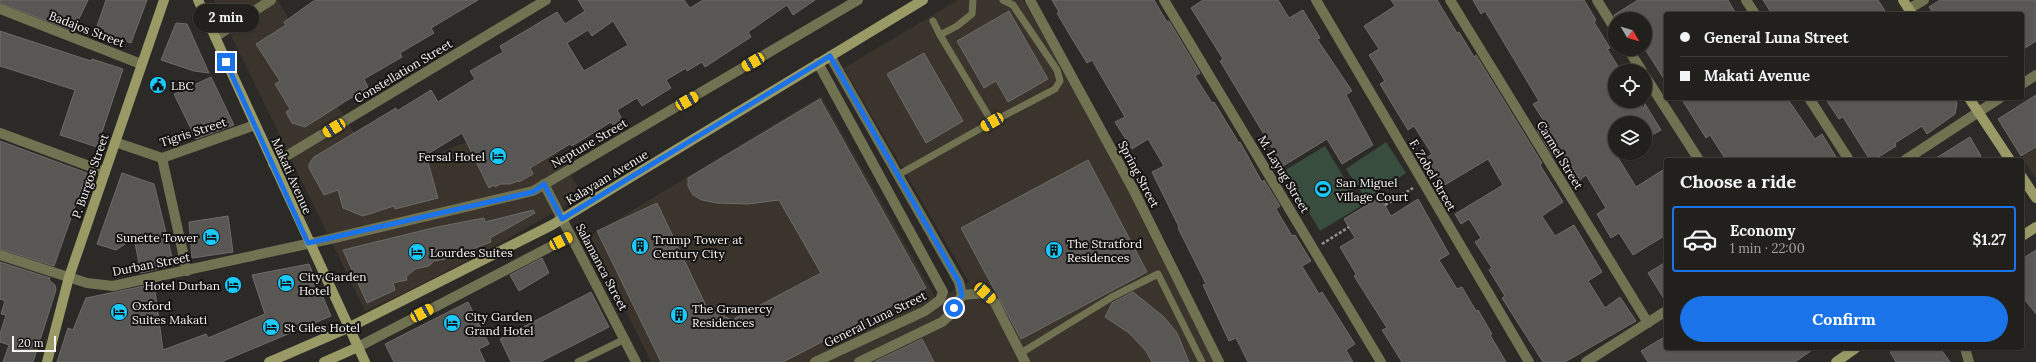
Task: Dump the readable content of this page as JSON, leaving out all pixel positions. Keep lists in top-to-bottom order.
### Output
{
  "streets": {
    "main road": ["P. Burgos Street", "Makati Avenue", "Kalayaan Avenue"],
    "street": [
      "Badajos Street",
      "Constellation Street",
      "Tigris Street",
      "Neptune Street",
      "Carmel Street",
      "Spring Street",
      "M. Layug Street",
      "F. Zobel Street",
      "Durban Street",
      "Salamanca Street",
      "General Luna Street"
    ]
  },
  "crossings": [
    ["Badajos Street", "P. Burgos Street"],
    ["Constellation Street", "Makati Avenue"],
    ["Tigris Street", "P. Burgos Street"],
    ["Tigris Street", "Makati Avenue"],
    ["Neptune Street", "Makati Avenue"],
    ["Neptune Street", "Durban Street"],
    ["Neptune Street", "Salamanca Street"],
    ["P. Burgos Street", "Durban Street"],
    ["Makati Avenue", "Kalayaan Avenue"],
    ["Makati Avenue", "Durban Street"],
    ["Kalayaan Avenue", "Salamanca Street"],
    ["Kalayaan Avenue", "General Luna Street"]
  ],
  "places": {
    "public building": ["LBC"],
    "hotel": [
      "Fersal Hotel",
      "Sunette Tower",
      "Lourdes Suites",
      "City Garden Hotel",
      "Hotel Durban",
      "Oxford Suites Makati",
      "City Garden Grand Hotel",
      "St Giles Hotel"
    ],
    "sports": ["San Miguel Village Court"],
    "building": ["Trump Tower at Century City", "The Stratford Residences", "The Gramercy Residences"]
  },
  "scale_bar": "20 m",
  "north": "bottom right",
  "page": {
    "bubble": "2 min",
    "banner": ["General Luna Street", "Makati Avenue"],
    "heading": "Choose a ride",
    "list": [
      {
        "name": "Economy",
        "note": "1 min · 22:00",
        "value": "$1.27"
      }
    ],
    "buttons": "Confirm",
    "scale": "20 m"
  }
}
